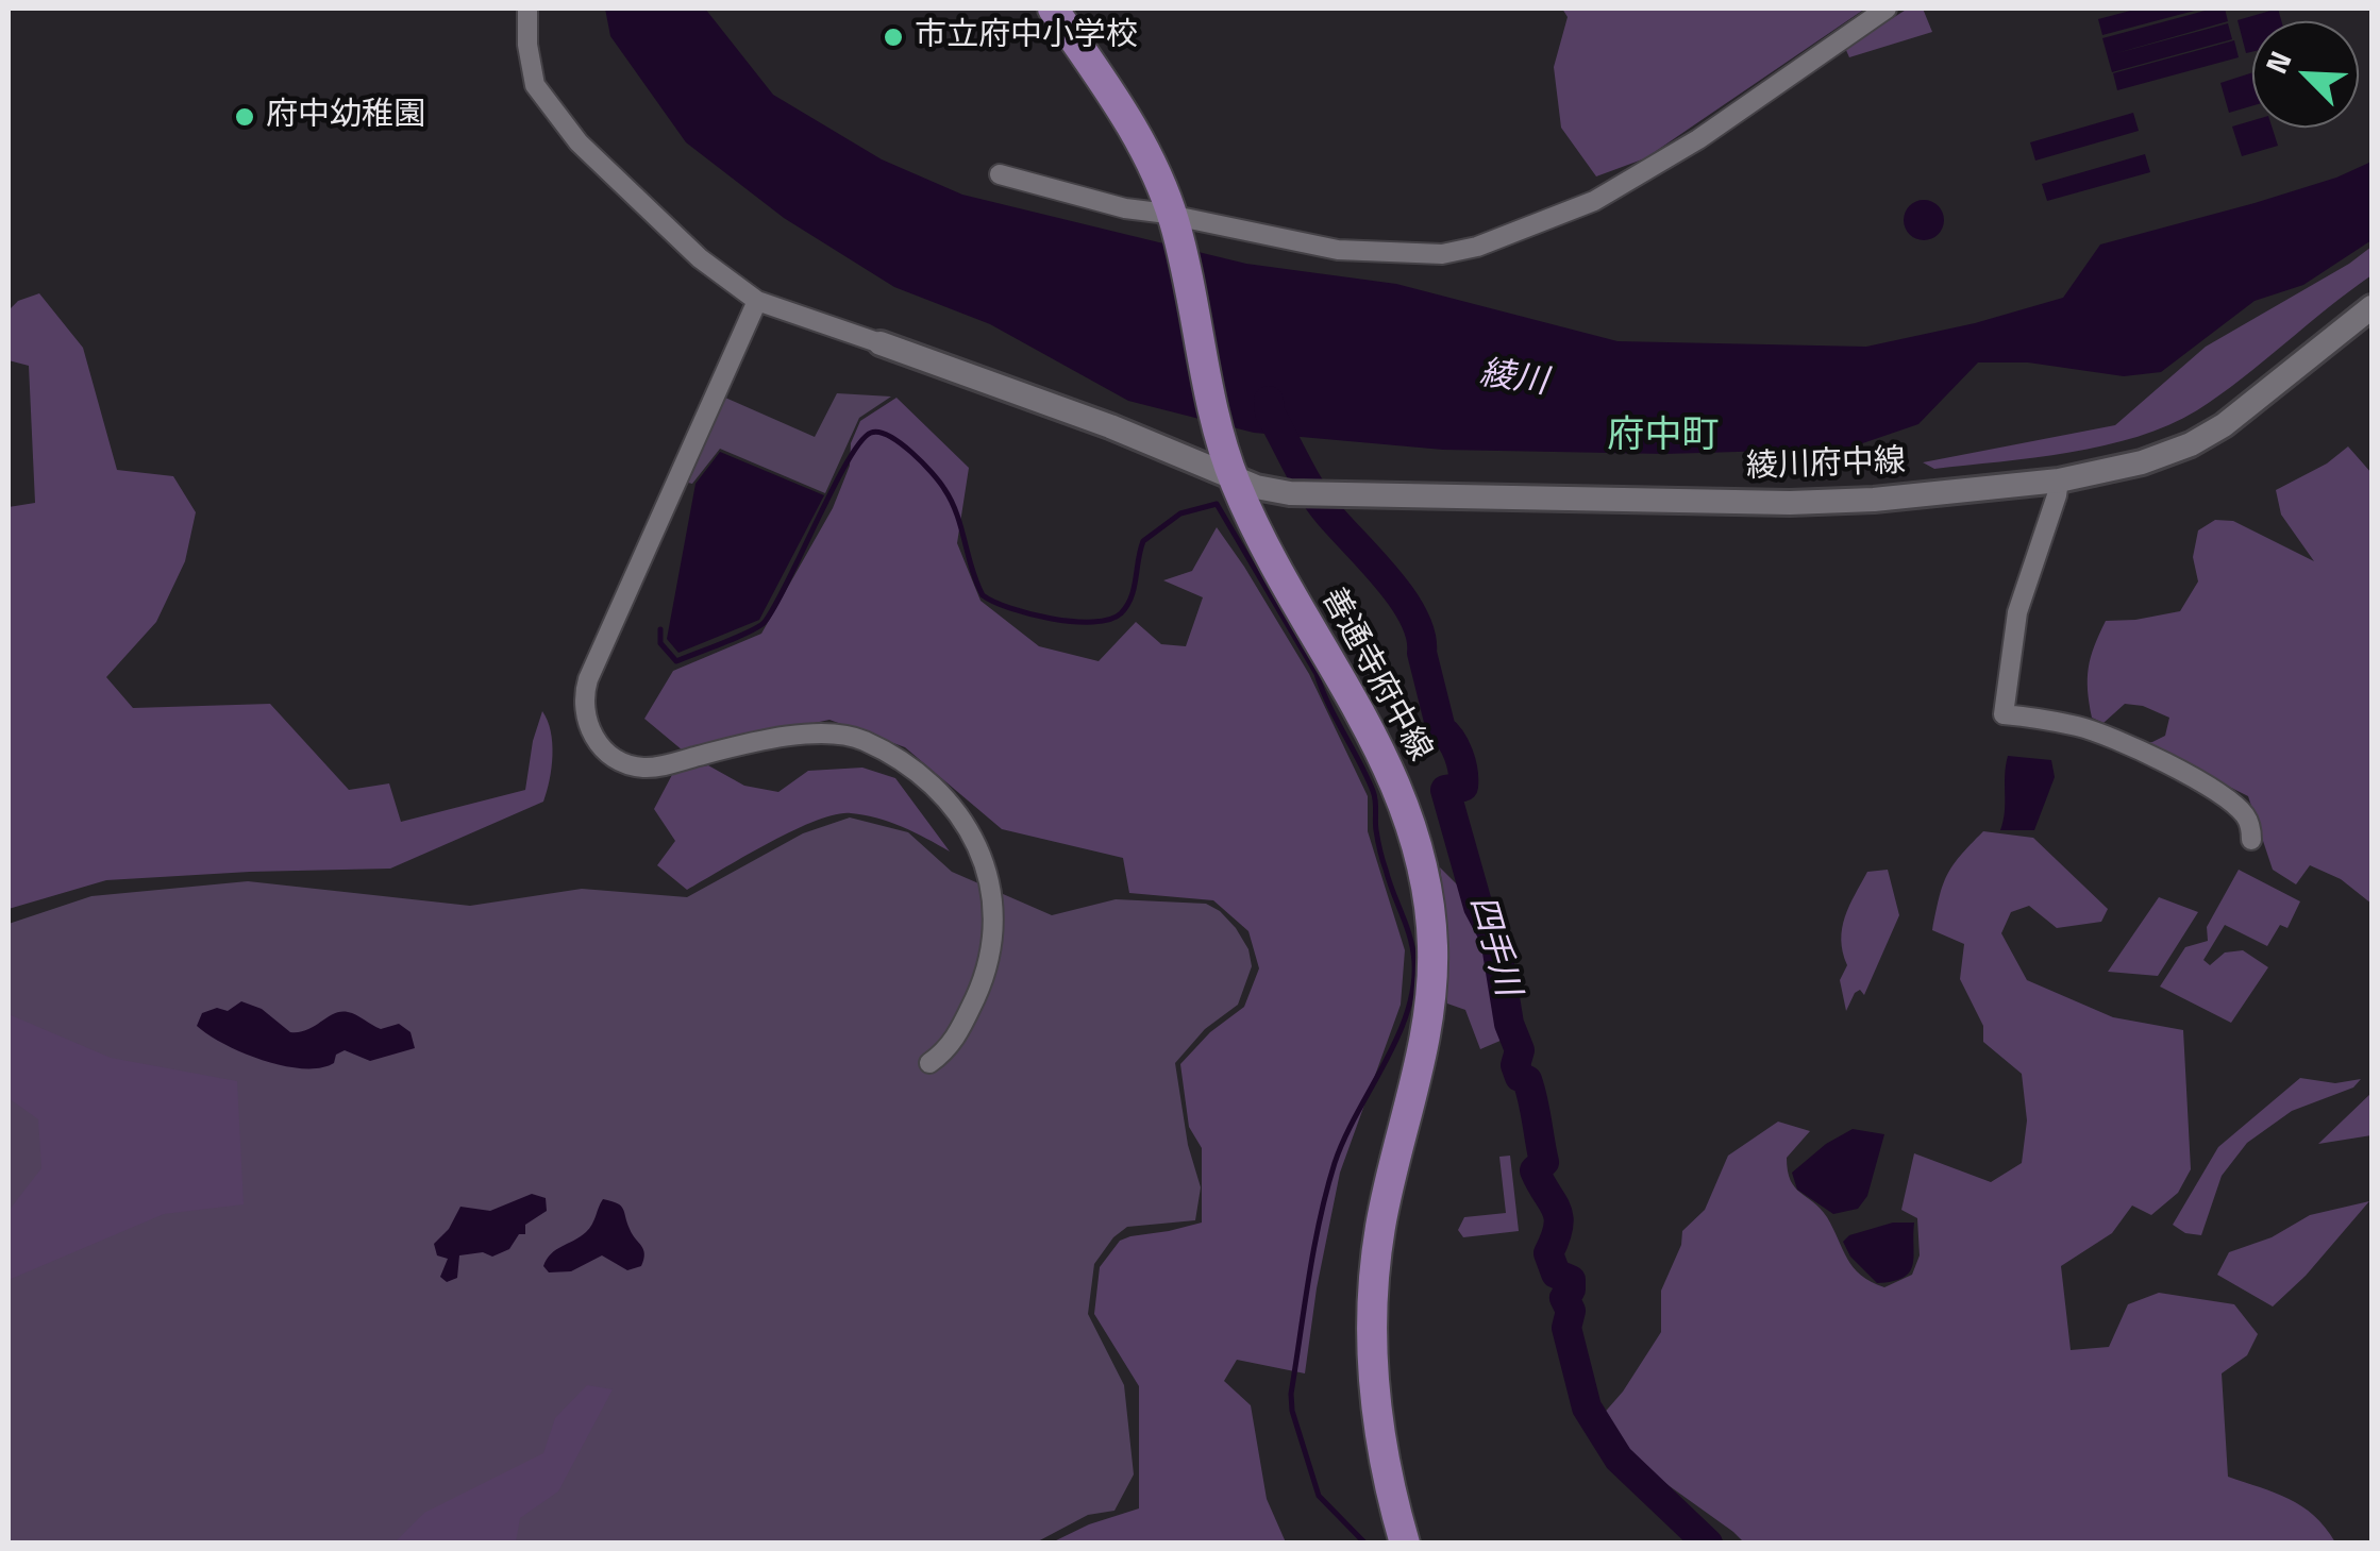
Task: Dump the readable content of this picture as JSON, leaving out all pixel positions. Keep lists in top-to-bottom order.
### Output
{
  "streets": {
    "main road": ["綾川府中線", "善通寺府中線"]
  },
  "crossings": [
    ["綾川府中線", "善通寺府中線"]
  ],
  "districts": ["府中町"],
  "water": ["綾川", "四手川"],
  "places": ["市立府中小学校", "府中幼稚園"],
  "north": "top left"
}
